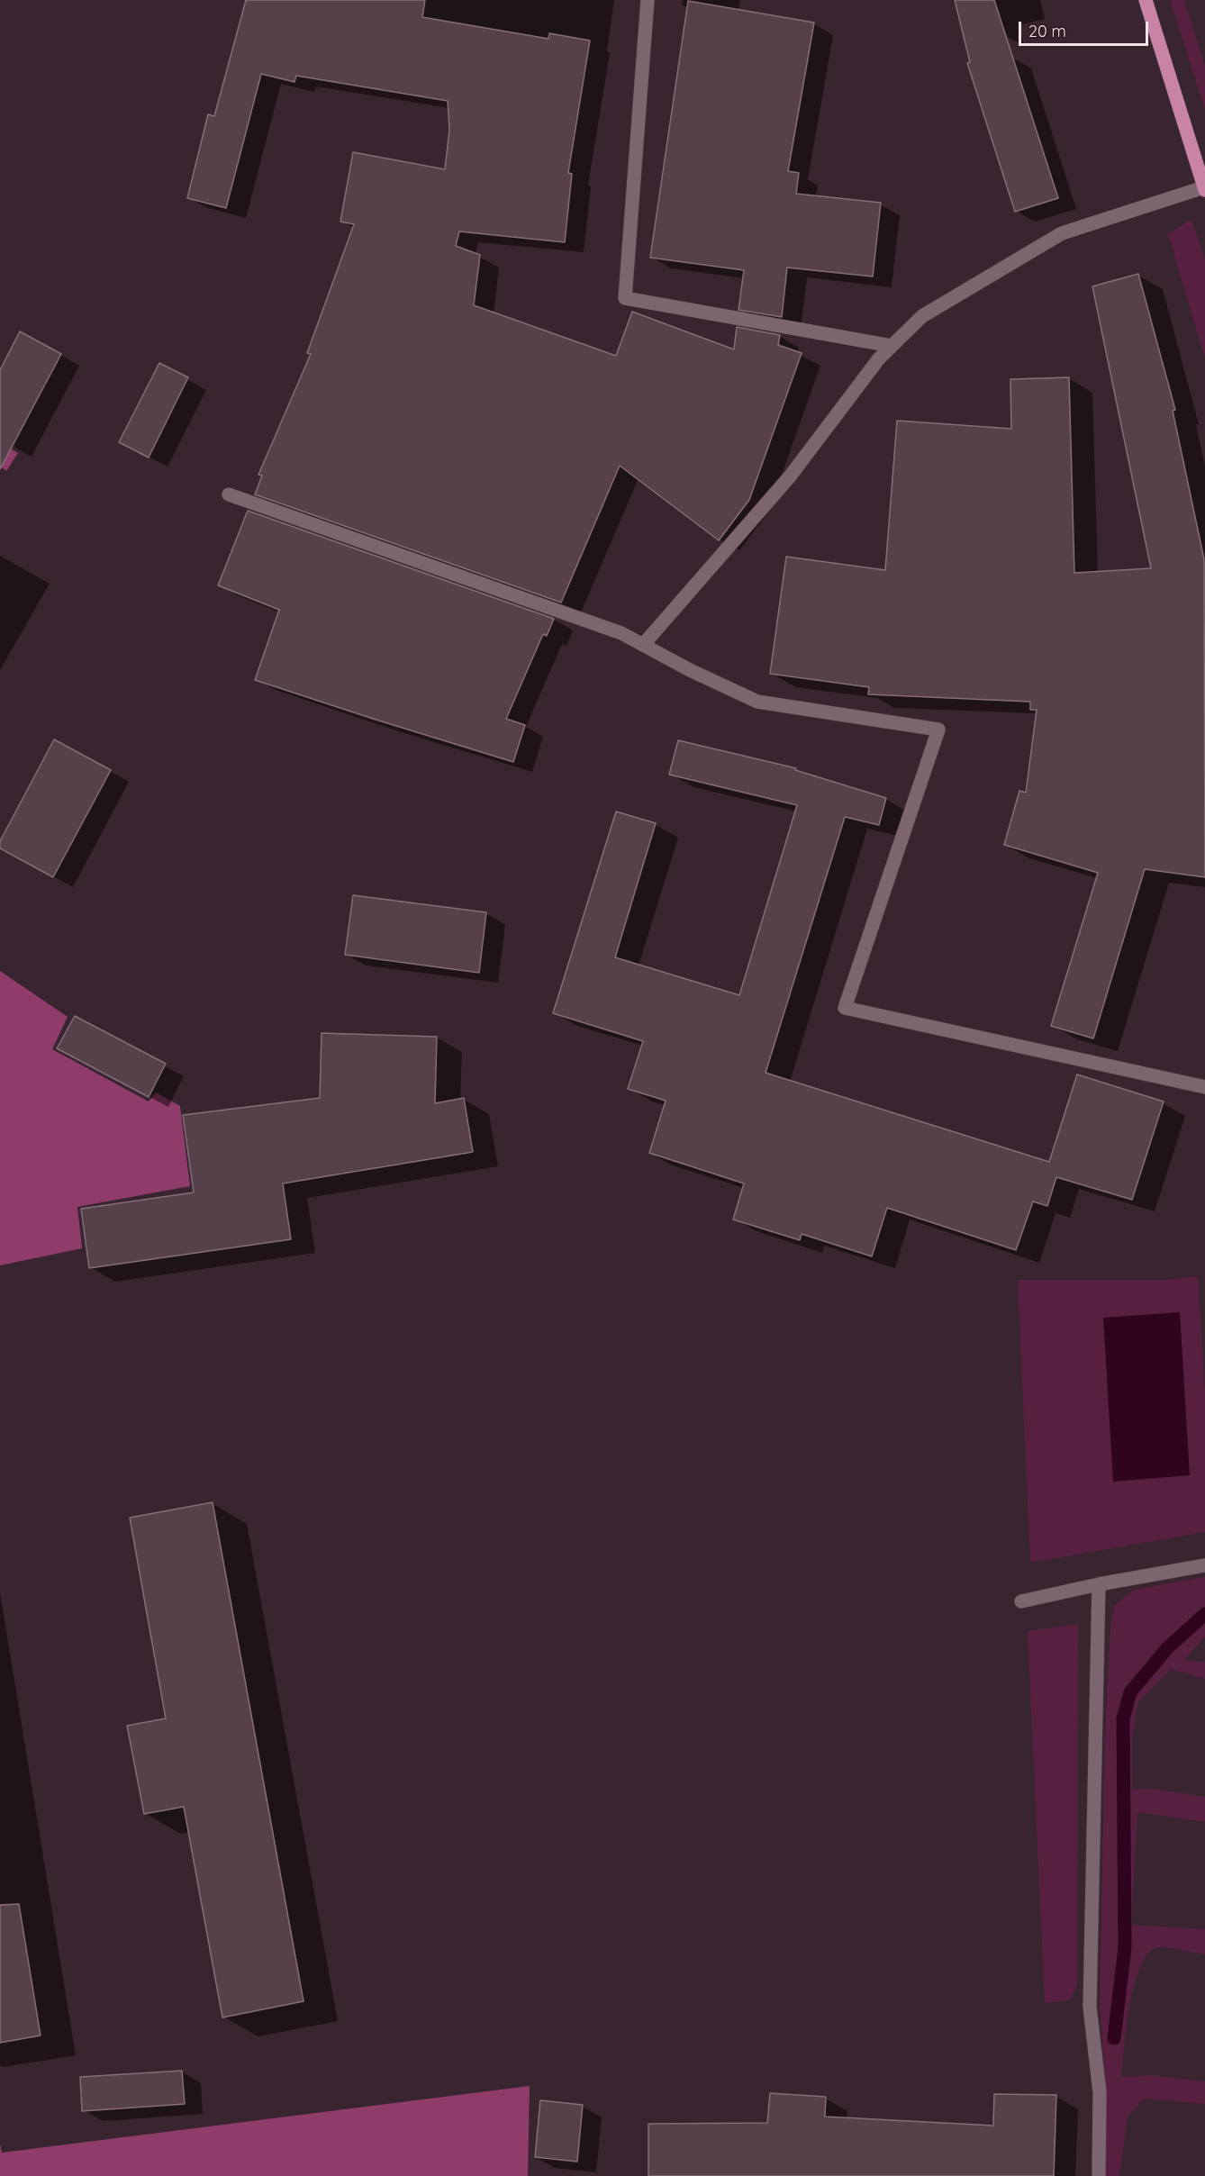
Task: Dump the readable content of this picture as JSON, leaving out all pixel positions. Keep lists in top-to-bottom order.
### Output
{
  "scale_bar": "20 m"
}
